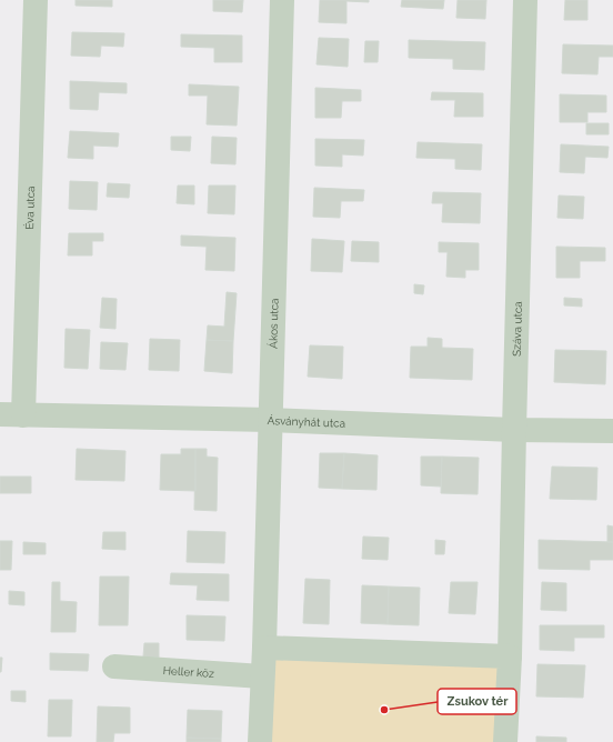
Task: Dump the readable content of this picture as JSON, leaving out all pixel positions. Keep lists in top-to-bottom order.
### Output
{
  "streets": {
    "street": [
      "Éva utca",
      "Ákos utca",
      "Száva utca",
      "Ásványhát utca",
      "Heller köz"
    ]
  },
  "crossings": [
    ["Éva utca", "Ásványhát utca"],
    ["Ákos utca", "Ásványhát utca"],
    ["Ákos utca", "Heller köz"],
    ["Száva utca", "Ásványhát utca"]
  ],
  "places": ["Zsukov tér"]
}
